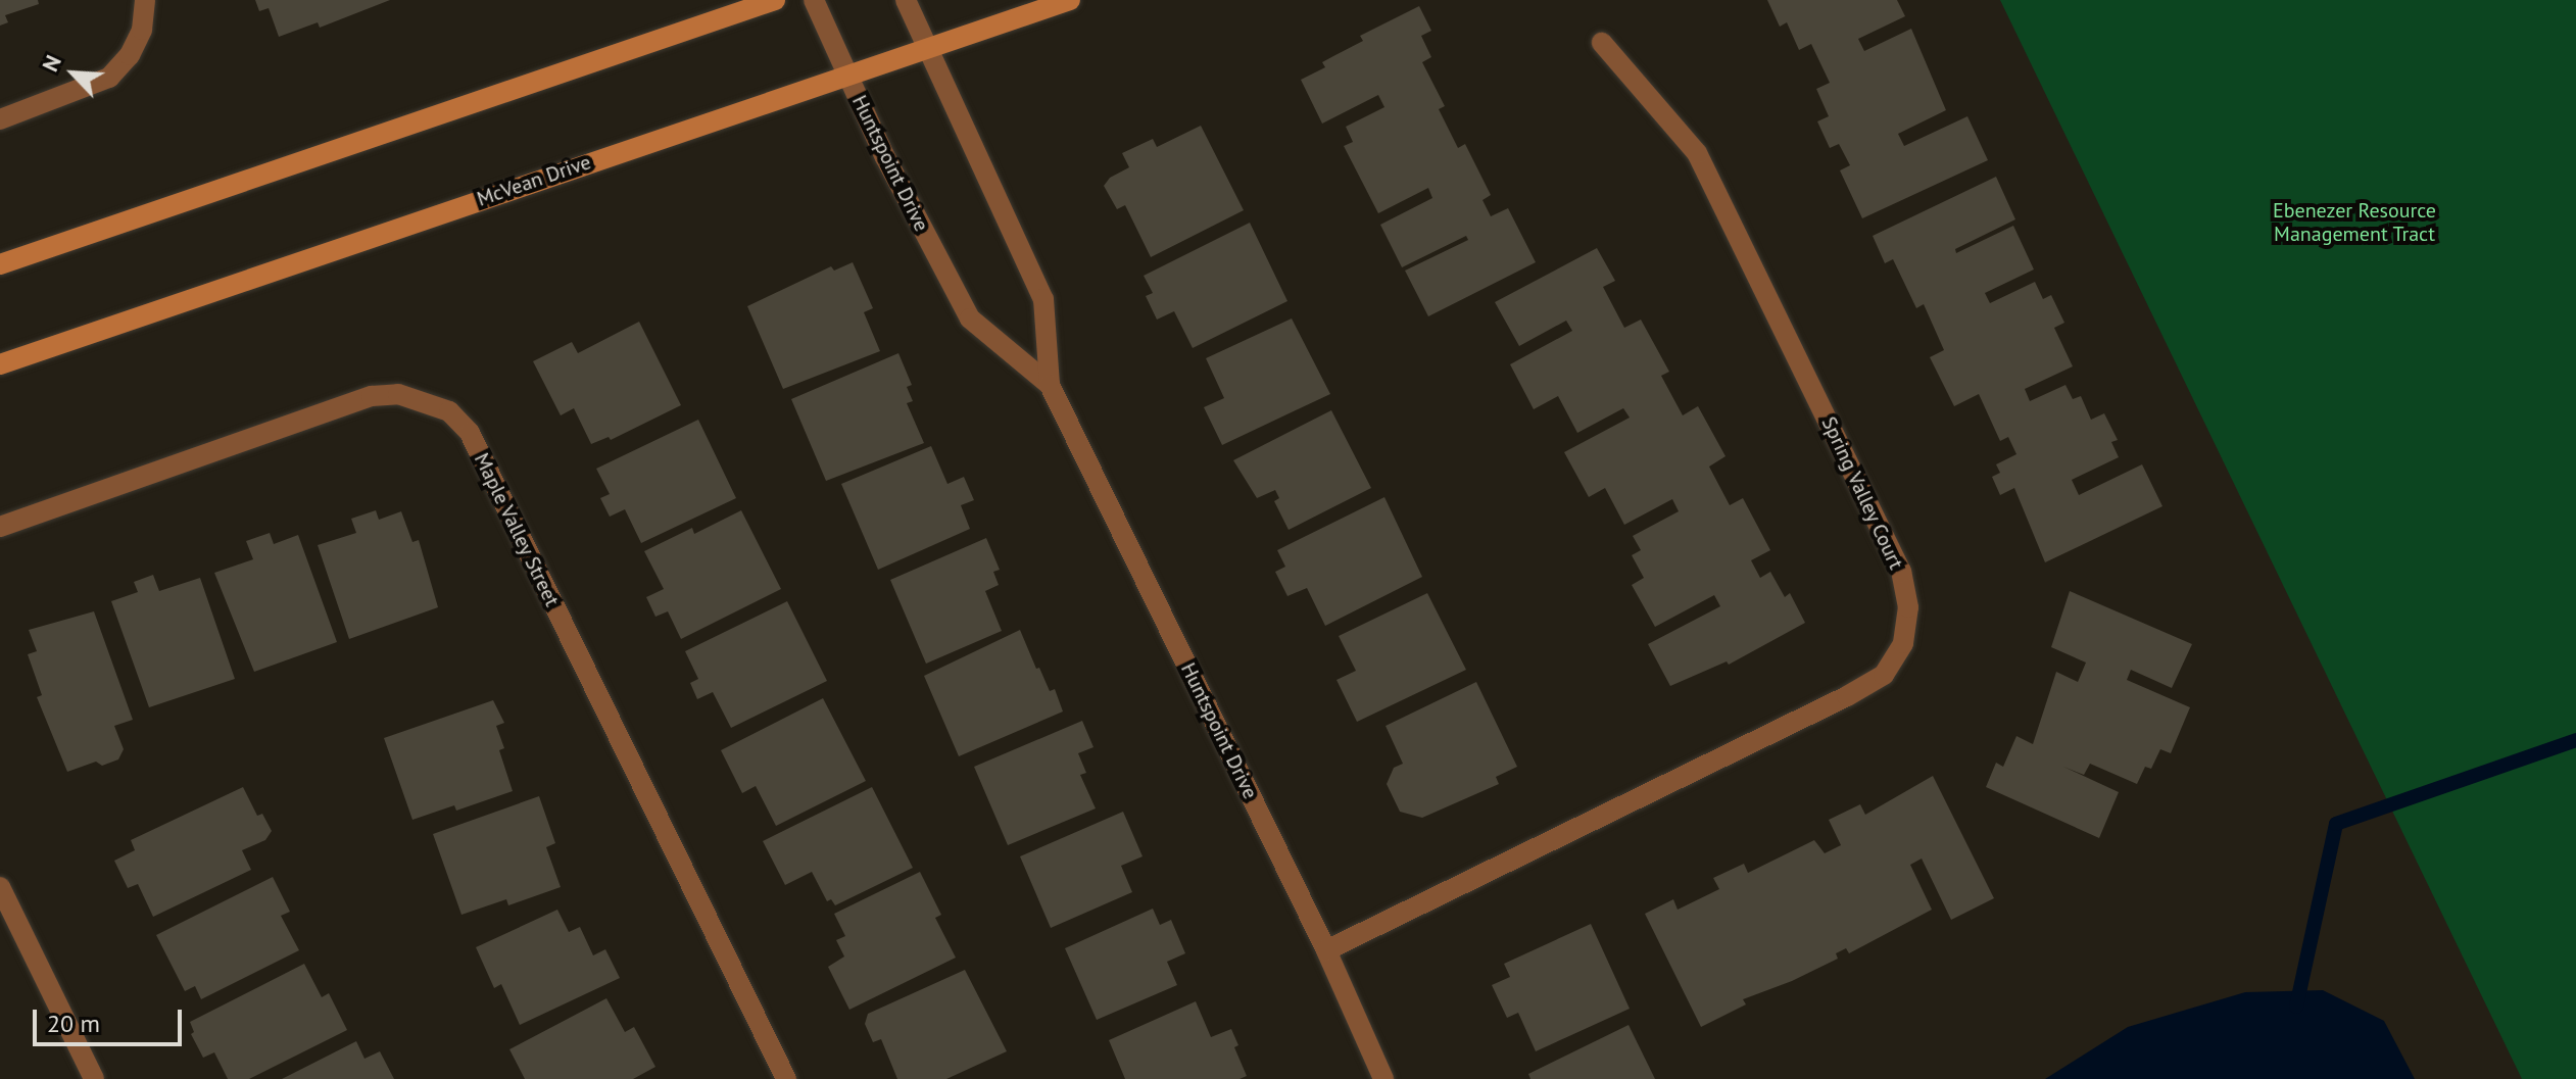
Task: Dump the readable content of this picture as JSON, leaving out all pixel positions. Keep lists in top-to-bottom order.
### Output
{
  "streets": {
    "main road": ["McVean Drive"],
    "street": ["Huntspoint Drive", "Spring Valley Court", "Maple Valley Street"]
  },
  "crossings": [
    ["Huntspoint Drive", "McVean Drive"],
    ["Huntspoint Drive", "Spring Valley Court"]
  ],
  "parks": ["Ebenezer Resource Management Tract"],
  "scale_bar": "20 m",
  "north": "top left"
}
